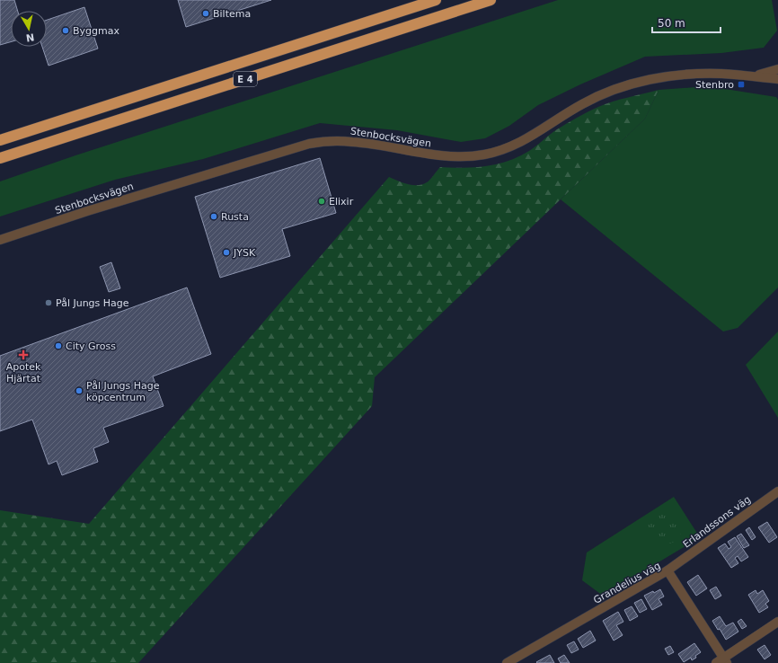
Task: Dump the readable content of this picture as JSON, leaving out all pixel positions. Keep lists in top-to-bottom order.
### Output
{
  "streets": {
    "highway": ["E 4"],
    "street": ["Stenbocksvägen", "Erlandssons väg", "Grandelius väg"]
  },
  "crossings": [
    ["Erlandssons väg", "Grandelius väg"]
  ],
  "places": {
    "other": [
      "Biltema",
      "Byggmax",
      "Elixir",
      "Rusta",
      "JYSK",
      "Pål Jungs Hage",
      "City Gross",
      "Pål Jungs Hage köpcentrum"
    ],
    "transit": ["Stenbro"],
    "health": ["Apotek Hjärtat"]
  },
  "scale_bar": "50 m",
  "north": "bottom"
}
